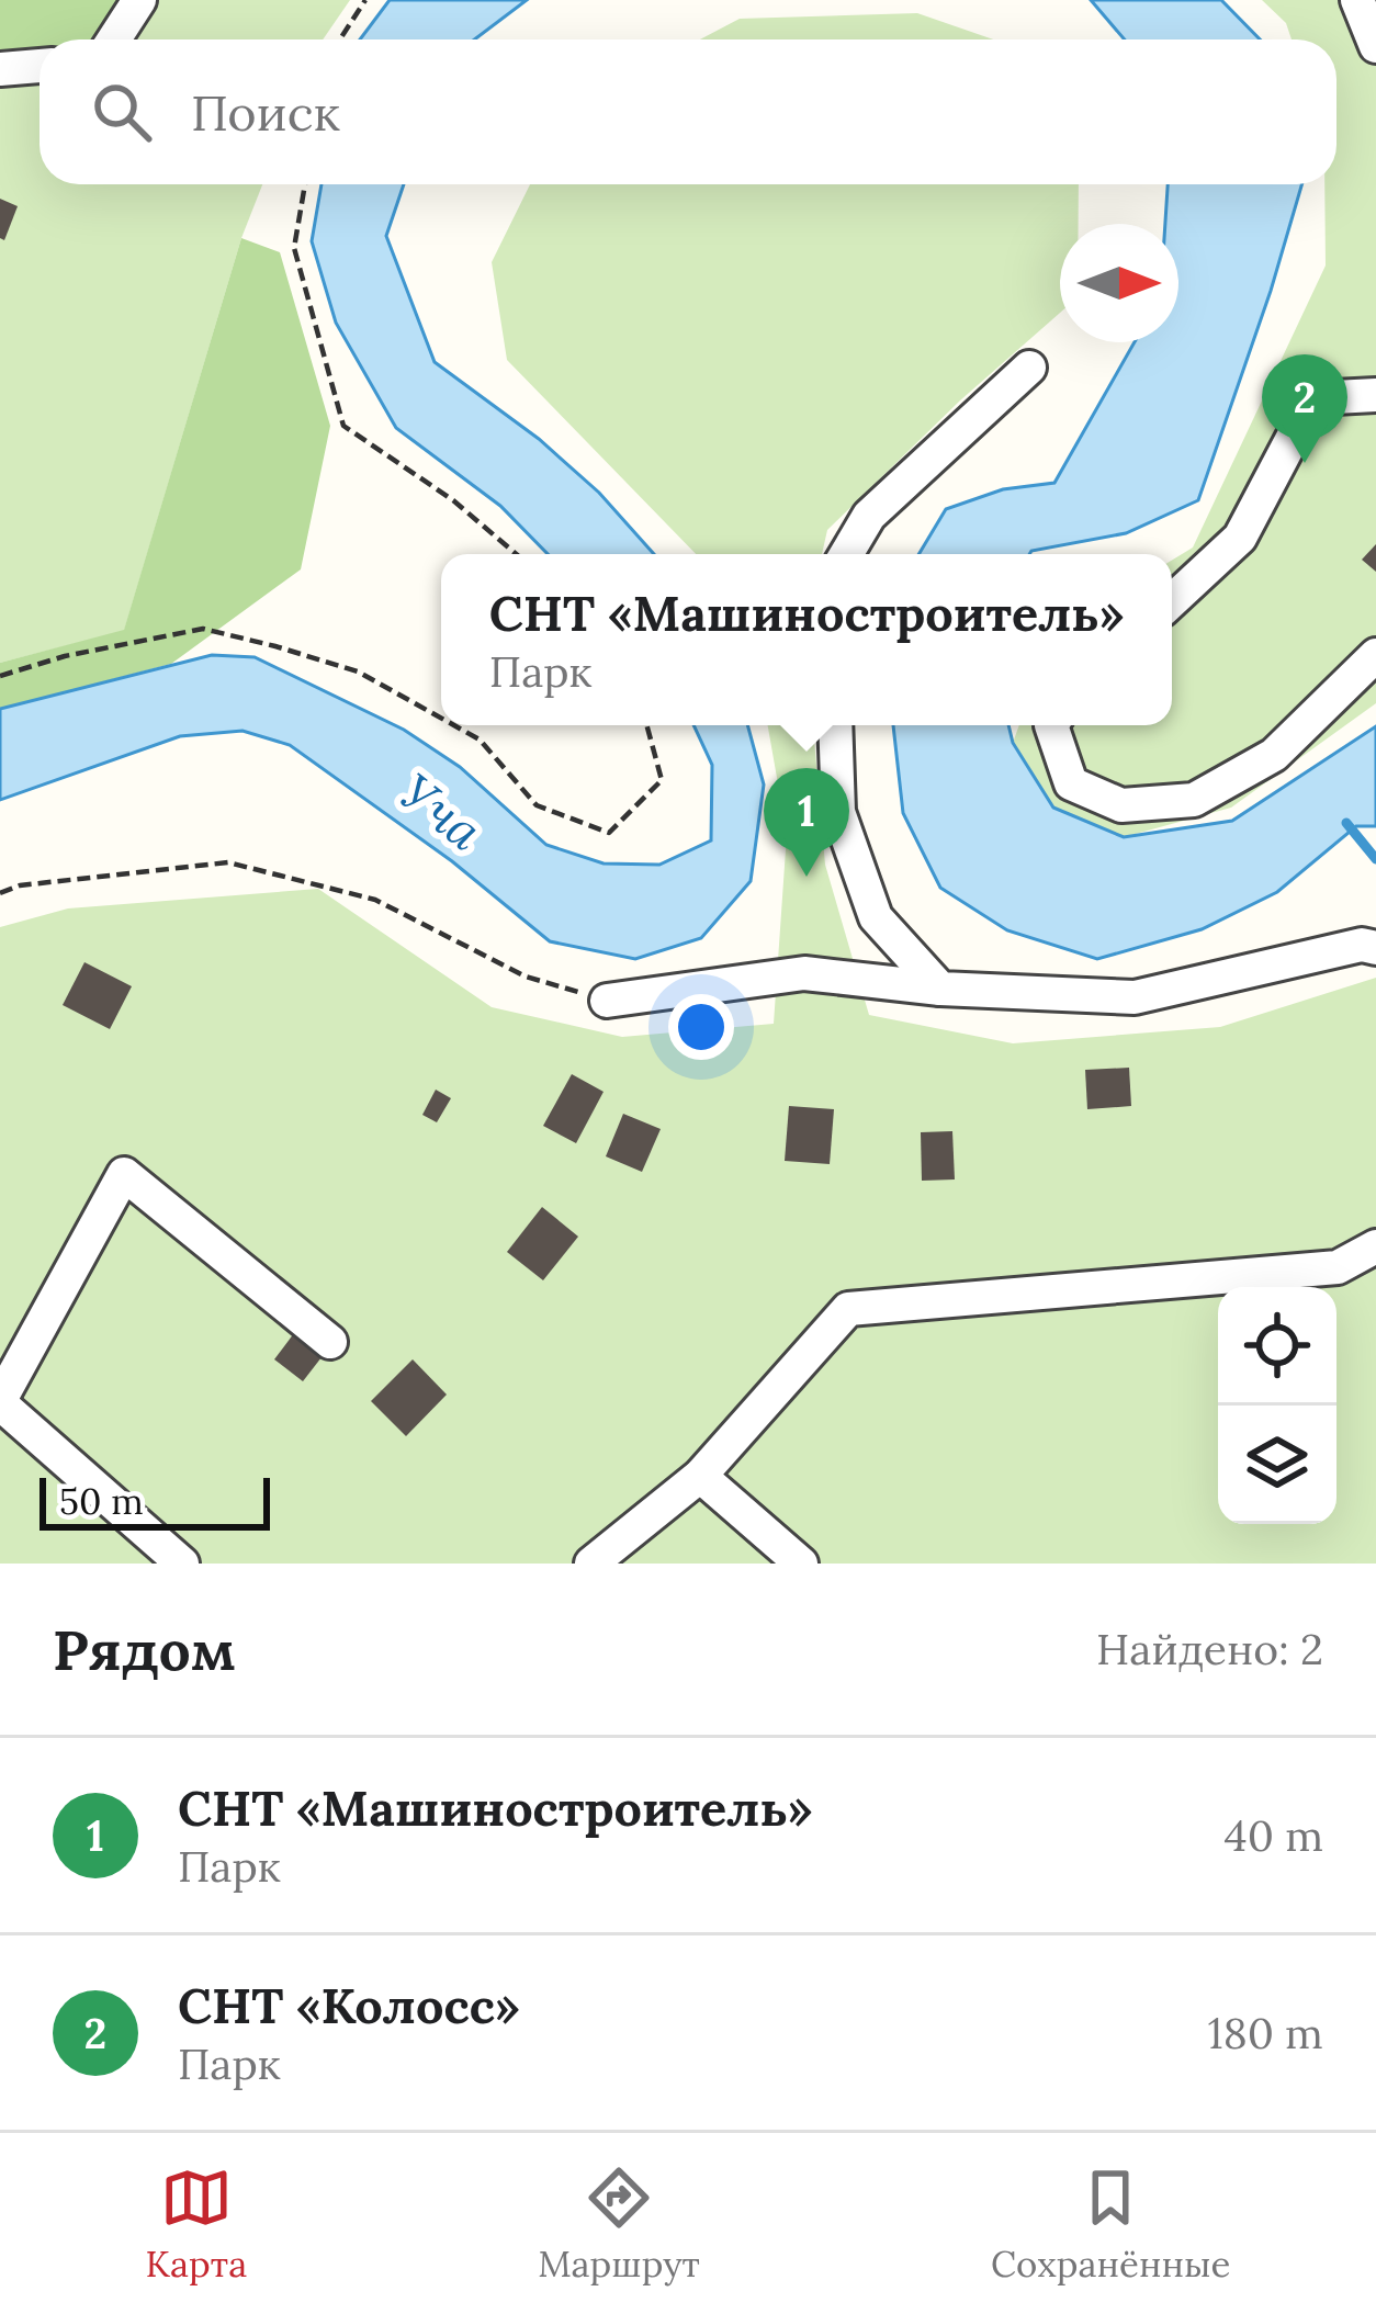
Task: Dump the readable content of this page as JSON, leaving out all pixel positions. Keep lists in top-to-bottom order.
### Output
{
  "water": ["Уча"],
  "scale_bar": "50 m",
  "north": "right",
  "page": {
    "search": "Поиск",
    "pins": ["2", "1"],
    "popup": ["СНТ «Машиностроитель»", "Парк"],
    "scale": "50 m",
    "heading": ["Рядом", "Найдено: 2"],
    "list": [
      {
        "mark": "1",
        "name": "СНТ «Машиностроитель»",
        "note": "Парк",
        "value": "40 m"
      },
      {
        "mark": "2",
        "name": "СНТ «Колосс»",
        "note": "Парк",
        "value": "180 m"
      }
    ],
    "nav": ["Карта", "Маршрут", "Сохранённые"]
  }
}
